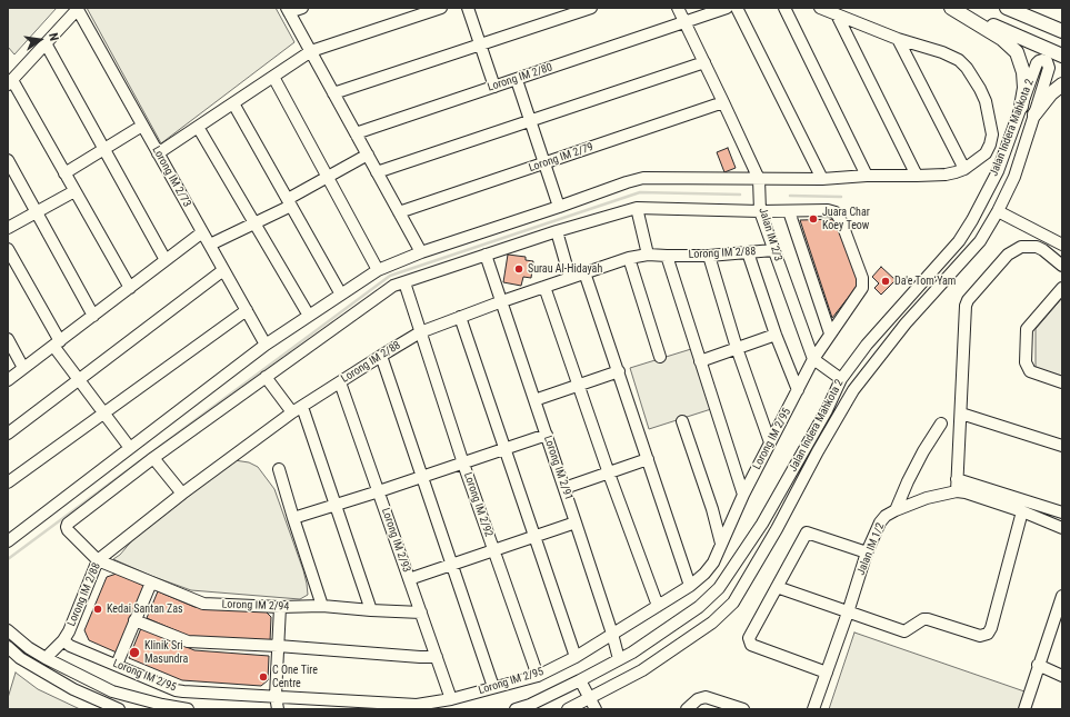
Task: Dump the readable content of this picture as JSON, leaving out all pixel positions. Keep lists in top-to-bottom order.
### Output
{
  "streets": {
    "street": [
      "Lorong IM 2/80",
      "Jalan Indera Mahkota 2",
      "Lorong IM 2/79",
      "Lorong IM 2/73",
      "Jalan IM 2/3",
      "Lorong IM 2/88",
      "Lorong IM 2/95",
      "Lorong IM 2/91",
      "Lorong IM 2/92",
      "Lorong IM 2/93",
      "Jalan IM 1/2",
      "Lorong IM 2/94"
    ]
  },
  "crossings": [
    ["Lorong IM 2/80", "Jalan IM 2/3"],
    ["Jalan Indera Mahkota 2", "Lorong IM 2/91"],
    ["Lorong IM 2/79", "Jalan IM 2/3"],
    ["Jalan IM 2/3", "Lorong IM 2/88"],
    ["Jalan IM 2/3", "Lorong IM 2/95"],
    ["Lorong IM 2/88", "Lorong IM 2/95"],
    ["Lorong IM 2/88", "Lorong IM 2/91"],
    ["Lorong IM 2/88", "Lorong IM 2/92"],
    ["Lorong IM 2/88", "Lorong IM 2/93"],
    ["Lorong IM 2/88", "Lorong IM 2/94"],
    ["Lorong IM 2/95", "Lorong IM 2/91"],
    ["Lorong IM 2/95", "Lorong IM 2/92"],
    ["Lorong IM 2/95", "Lorong IM 2/93"],
    ["Lorong IM 2/93", "Lorong IM 2/94"]
  ],
  "places": [
    "Juara Char Koey Teow",
    "Surau Al-Hidayah",
    "Da'e Tom Yam",
    "Kedai Santan Zas",
    "Klinik Sri Masundra",
    "C One Tire Centre"
  ],
  "north": "right"
}
